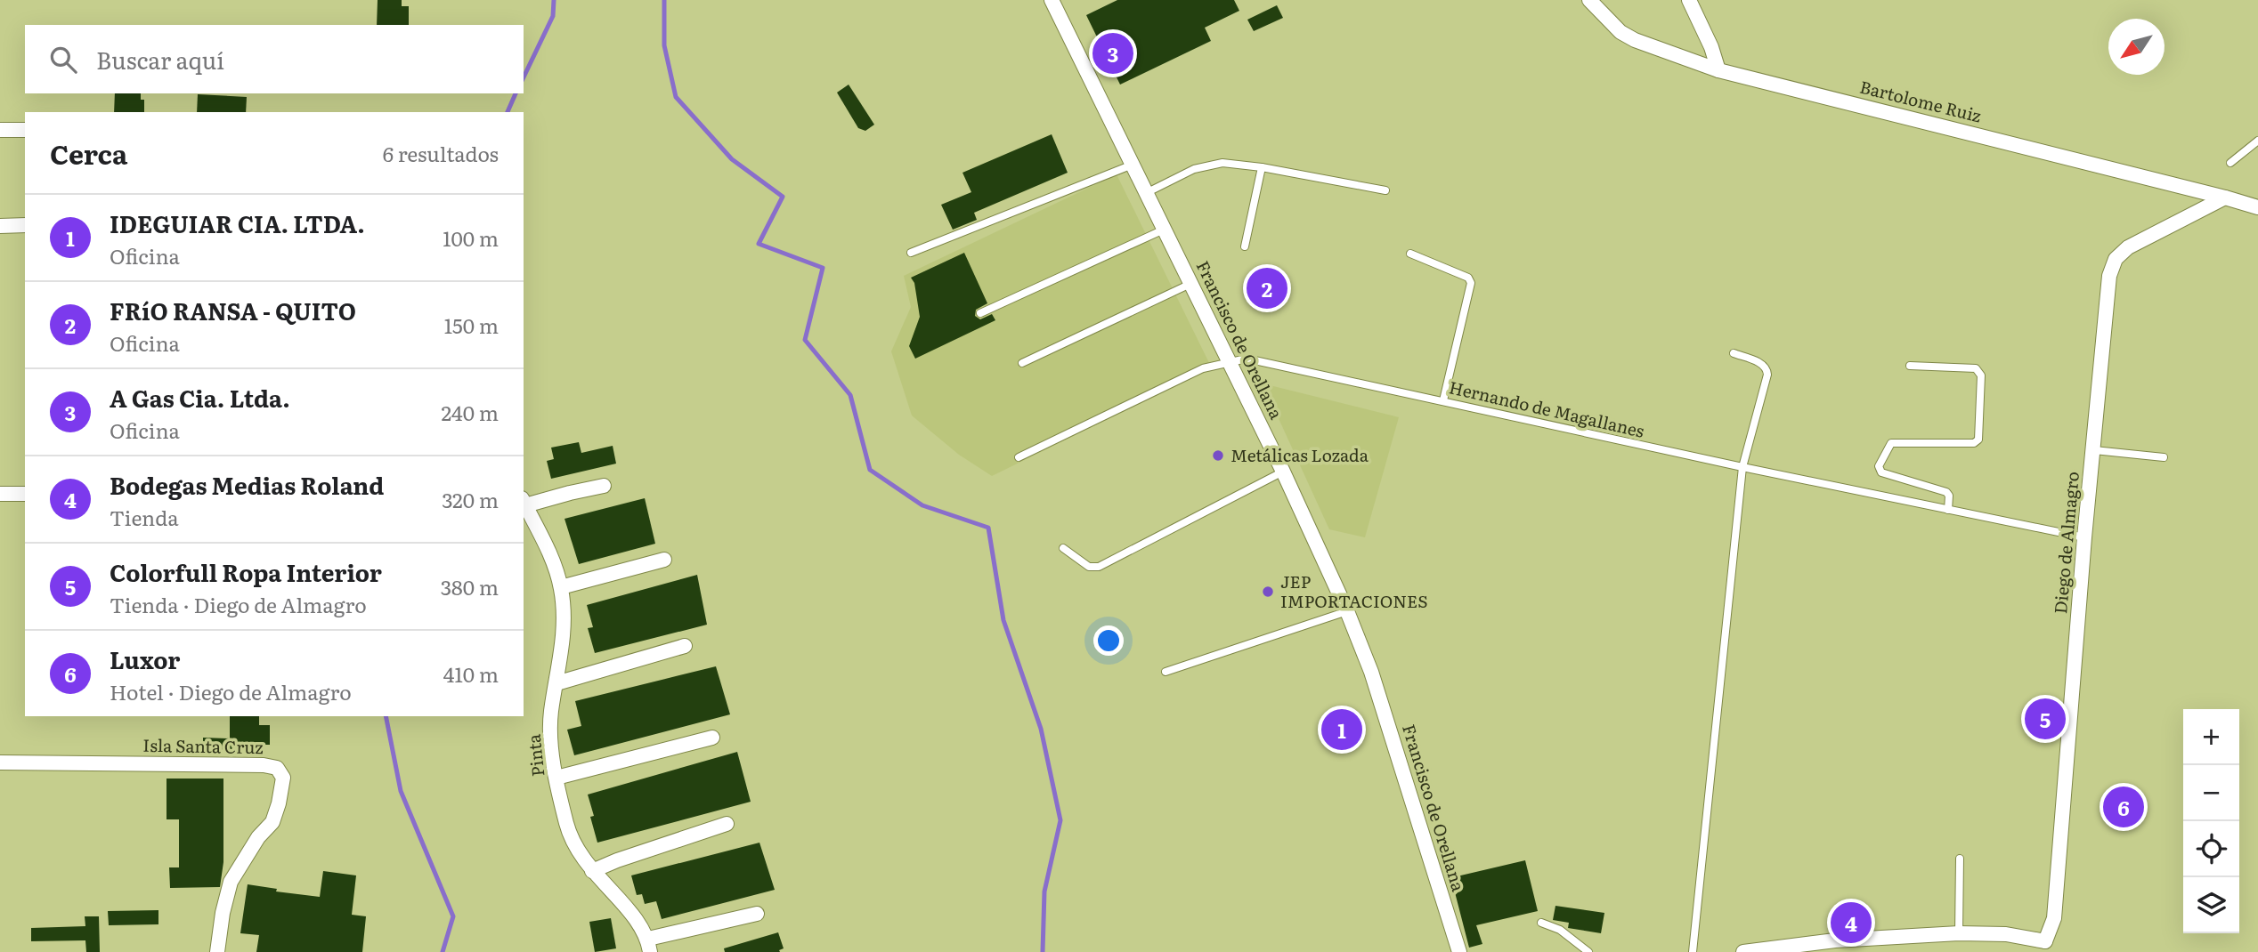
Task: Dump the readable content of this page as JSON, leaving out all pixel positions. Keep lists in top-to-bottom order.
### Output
{
  "streets": {
    "street": [
      "Bartolome Ruiz",
      "Francisco de Orellana",
      "Diego de Almagro",
      "Isla Santa Cruz",
      "Pinta"
    ],
    "lane": ["Hernando de Magallanes"]
  },
  "crossings": [
    ["Bartolome Ruiz", "Diego de Almagro"],
    ["Francisco de Orellana", "Hernando de Magallanes"],
    ["Hernando de Magallanes", "Diego de Almagro"]
  ],
  "places": ["Metálicas Lozada", "JEP IMPORTACIONES"],
  "north": "bottom left",
  "page": {
    "search": "Buscar aquí",
    "pins": [
      "3",
      "2",
      "5",
      "1",
      "6",
      "4"
    ],
    "heading": ["Cerca", "6 resultados"],
    "list": [
      {
        "mark": "1",
        "name": "IDEGUIAR CIA. LTDA.",
        "note": "Oficina",
        "value": "100 m"
      },
      {
        "mark": "2",
        "name": "FRíO RANSA - QUITO",
        "note": "Oficina",
        "value": "150 m"
      },
      {
        "mark": "3",
        "name": "A Gas Cia. Ltda.",
        "note": "Oficina",
        "value": "240 m"
      },
      {
        "mark": "4",
        "name": "Bodegas Medias Roland",
        "note": "Tienda",
        "value": "320 m"
      },
      {
        "mark": "5",
        "name": "Colorfull Ropa Interior",
        "note": "Tienda · Diego de Almagro",
        "value": "380 m"
      },
      {
        "mark": "6",
        "name": "Luxor",
        "note": "Hotel · Diego de Almagro",
        "value": "410 m"
      }
    ],
    "map_buttons": ["+", "−"]
  }
}
